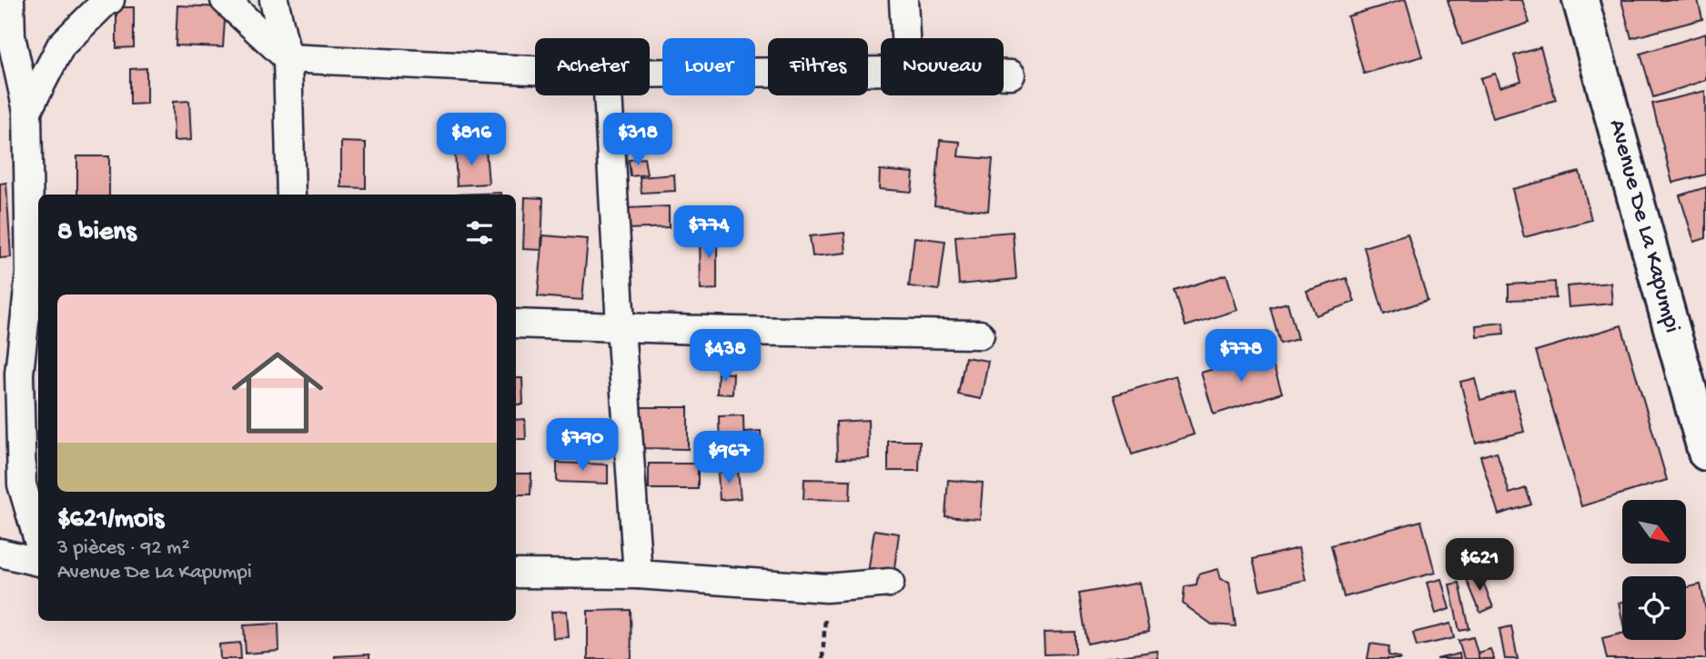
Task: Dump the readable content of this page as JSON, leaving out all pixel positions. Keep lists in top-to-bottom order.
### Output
{
  "streets": {
    "main road": ["Avenue De La Kapumpi"]
  },
  "north": "bottom right",
  "page": {
    "chip": [
      "Acheter",
      "Louer",
      "Filtres",
      "Nouveau"
    ],
    "price": [
      "$816",
      "$318",
      "$774",
      "$438",
      "$778",
      "$790",
      "$967",
      "$621"
    ],
    "heading": "8 biens",
    "list": [
      {
        "name": "$621/mois",
        "note": "3 pièces · 92 m² · Avenue De La Kapumpi"
      }
    ]
  }
}
